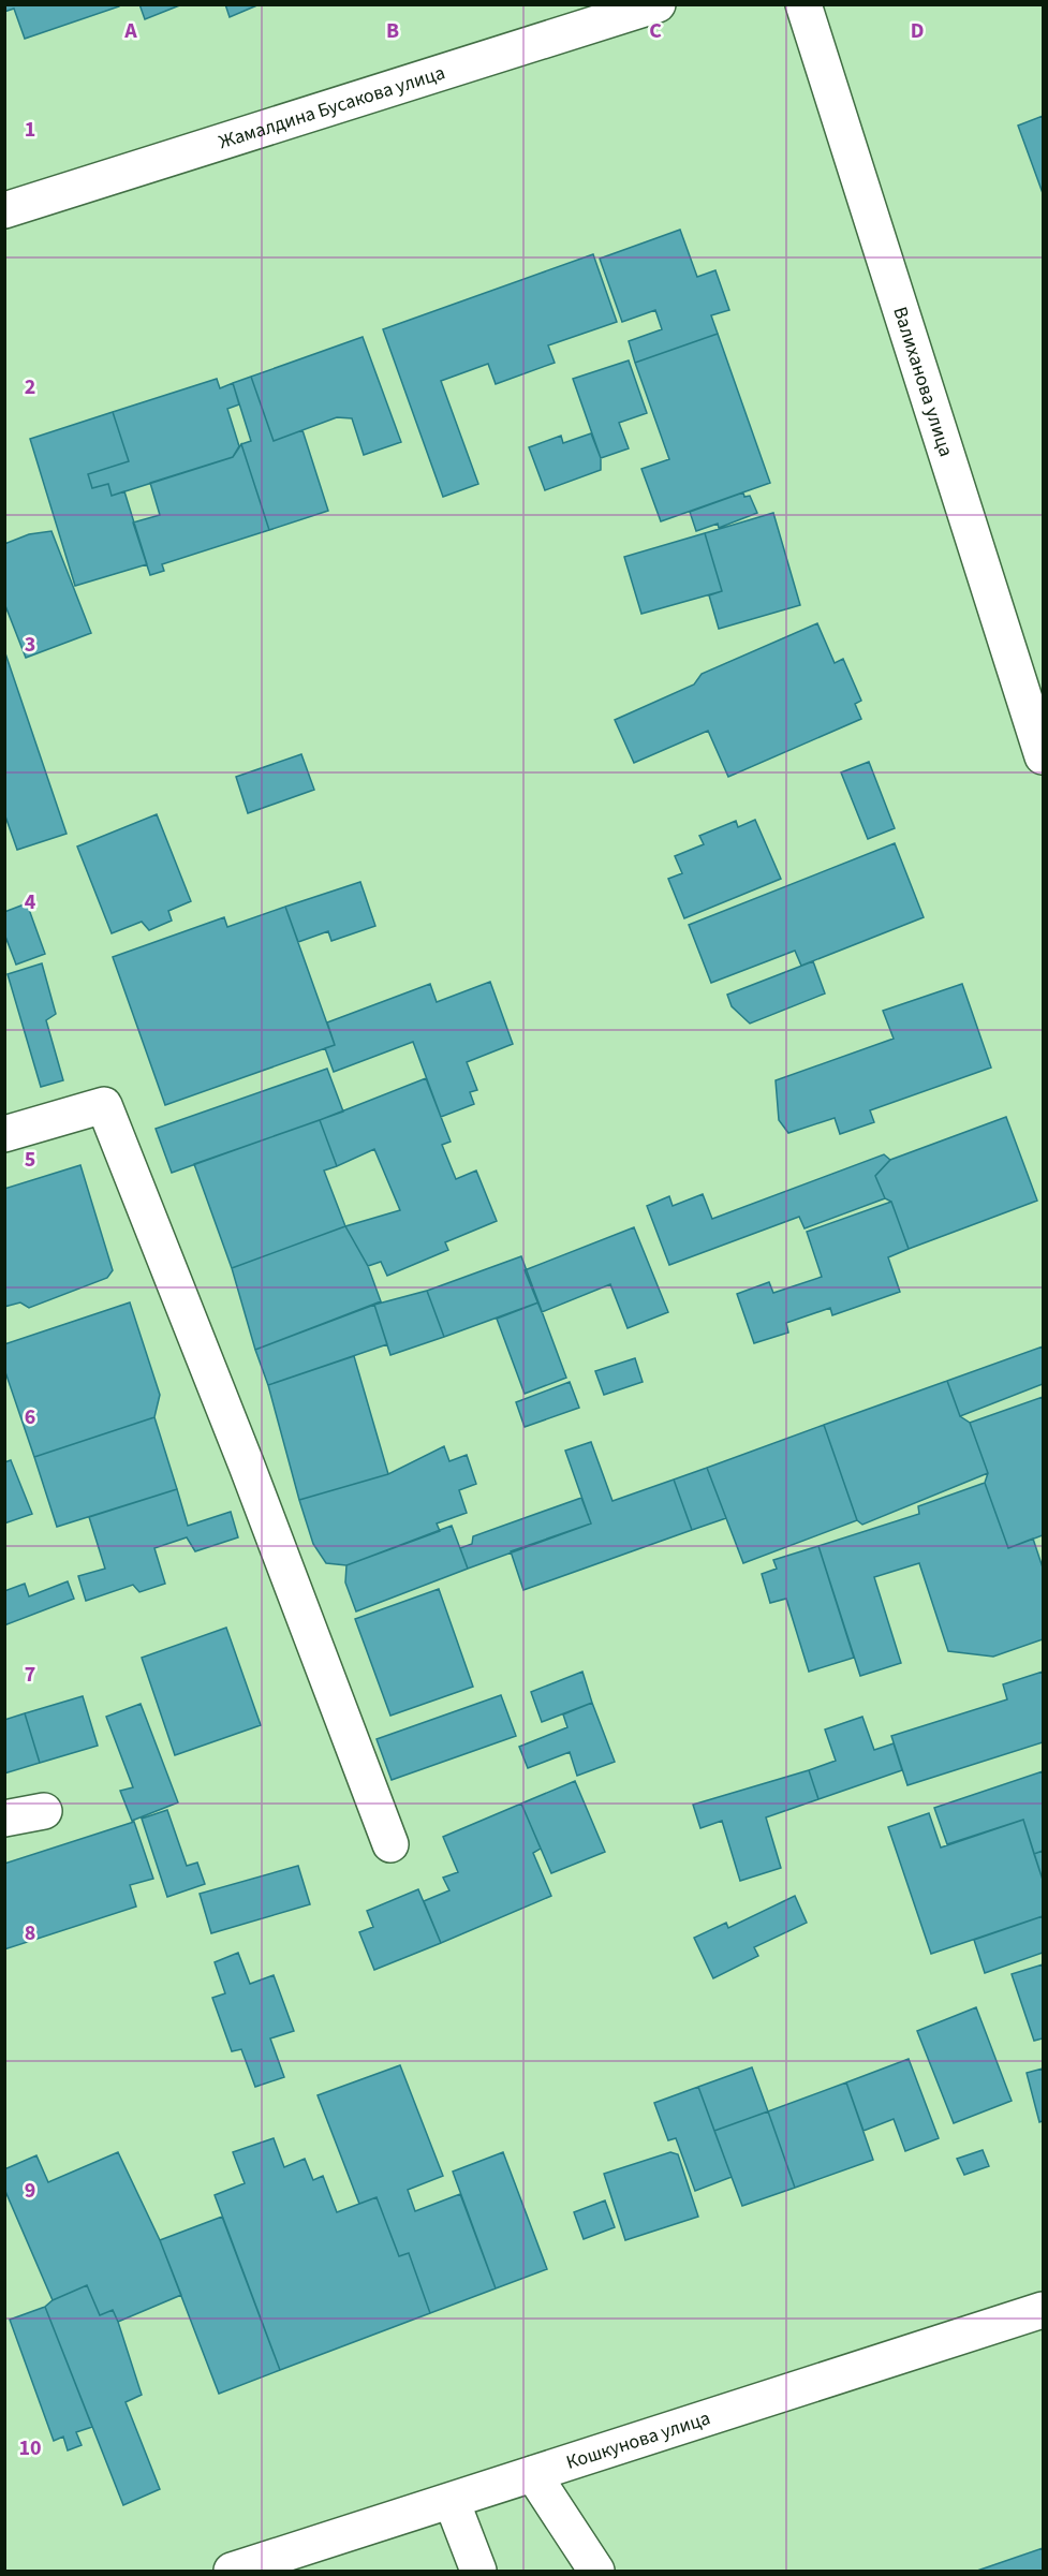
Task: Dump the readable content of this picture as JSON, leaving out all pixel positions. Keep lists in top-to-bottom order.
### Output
{
  "streets": {
    "street": ["Жамалдина Бусакова улица", "Валиханова улица", "Кошкунова улица"]
  },
  "grid": {
    "columns": [
      "A",
      "B",
      "C",
      "D"
    ],
    "rows": [
      "1",
      "2",
      "3",
      "4",
      "5",
      "6",
      "7",
      "8",
      "9",
      "10"
    ]
  }
}
